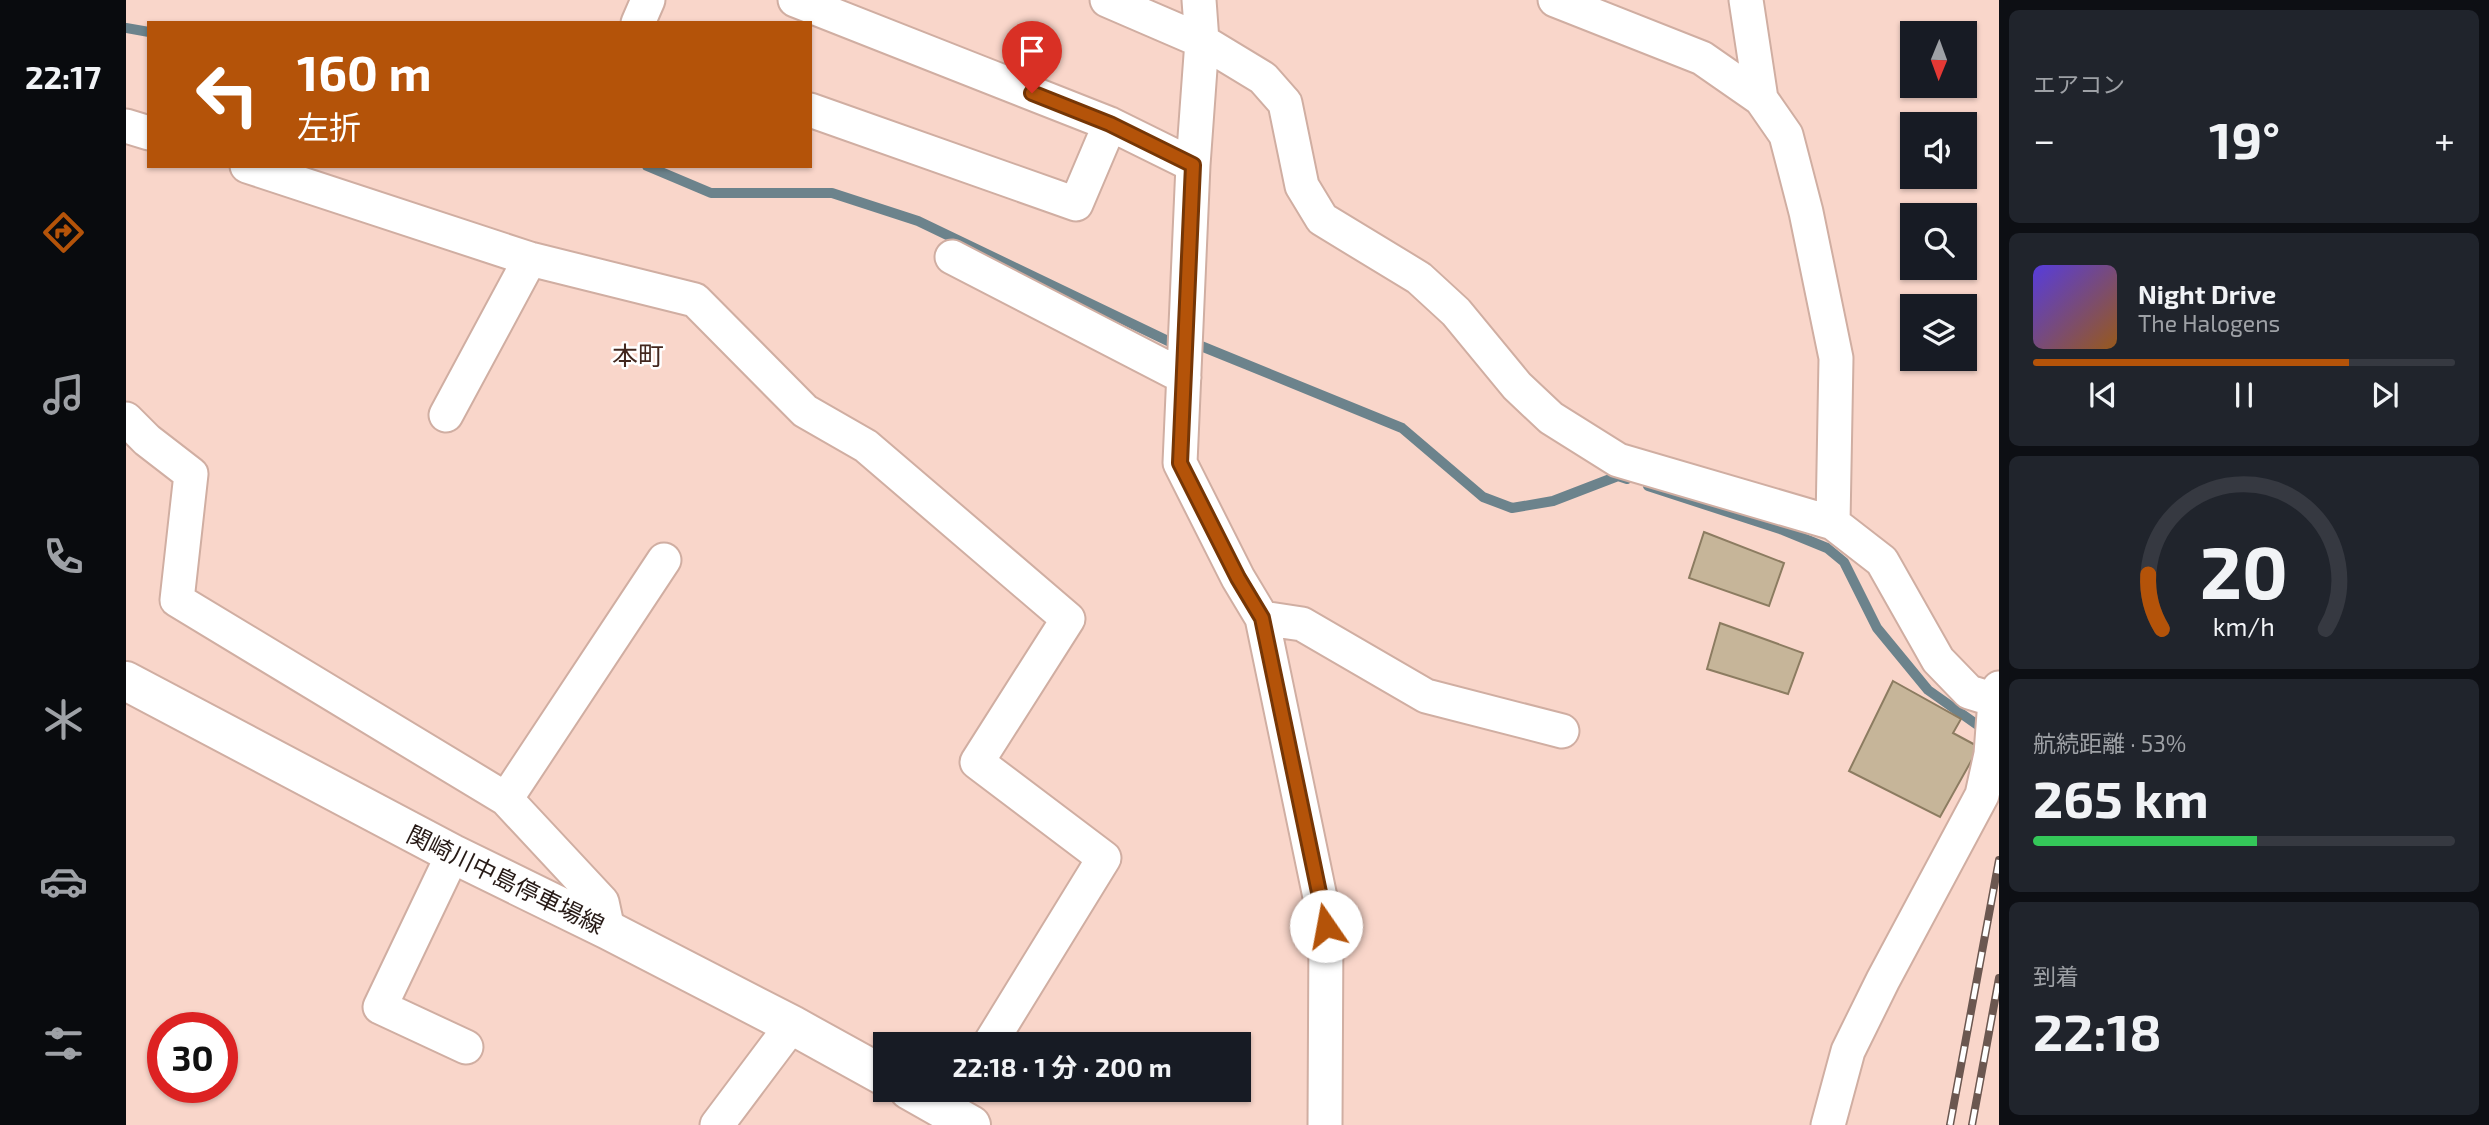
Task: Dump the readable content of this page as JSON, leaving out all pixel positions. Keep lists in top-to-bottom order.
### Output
{
  "streets": {
    "main road": ["関崎川中島停車場線"]
  },
  "districts": ["本町"],
  "north": "bottom",
  "page": {
    "tabs": "22:17",
    "tile": [
      "エアコン",
      ["航続距離 · 53%", "265 km"],
      ["到着", "22:18"]
    ],
    "turn": ["160 m", "左折"],
    "heat": ["−", "19°", "+"],
    "song": ["Night Drive", "The Halogens"],
    "limit": "30",
    "trip": "22:18 · 1 分 · 200 m",
    "gauge": ["20", "km/h"]
  }
}
